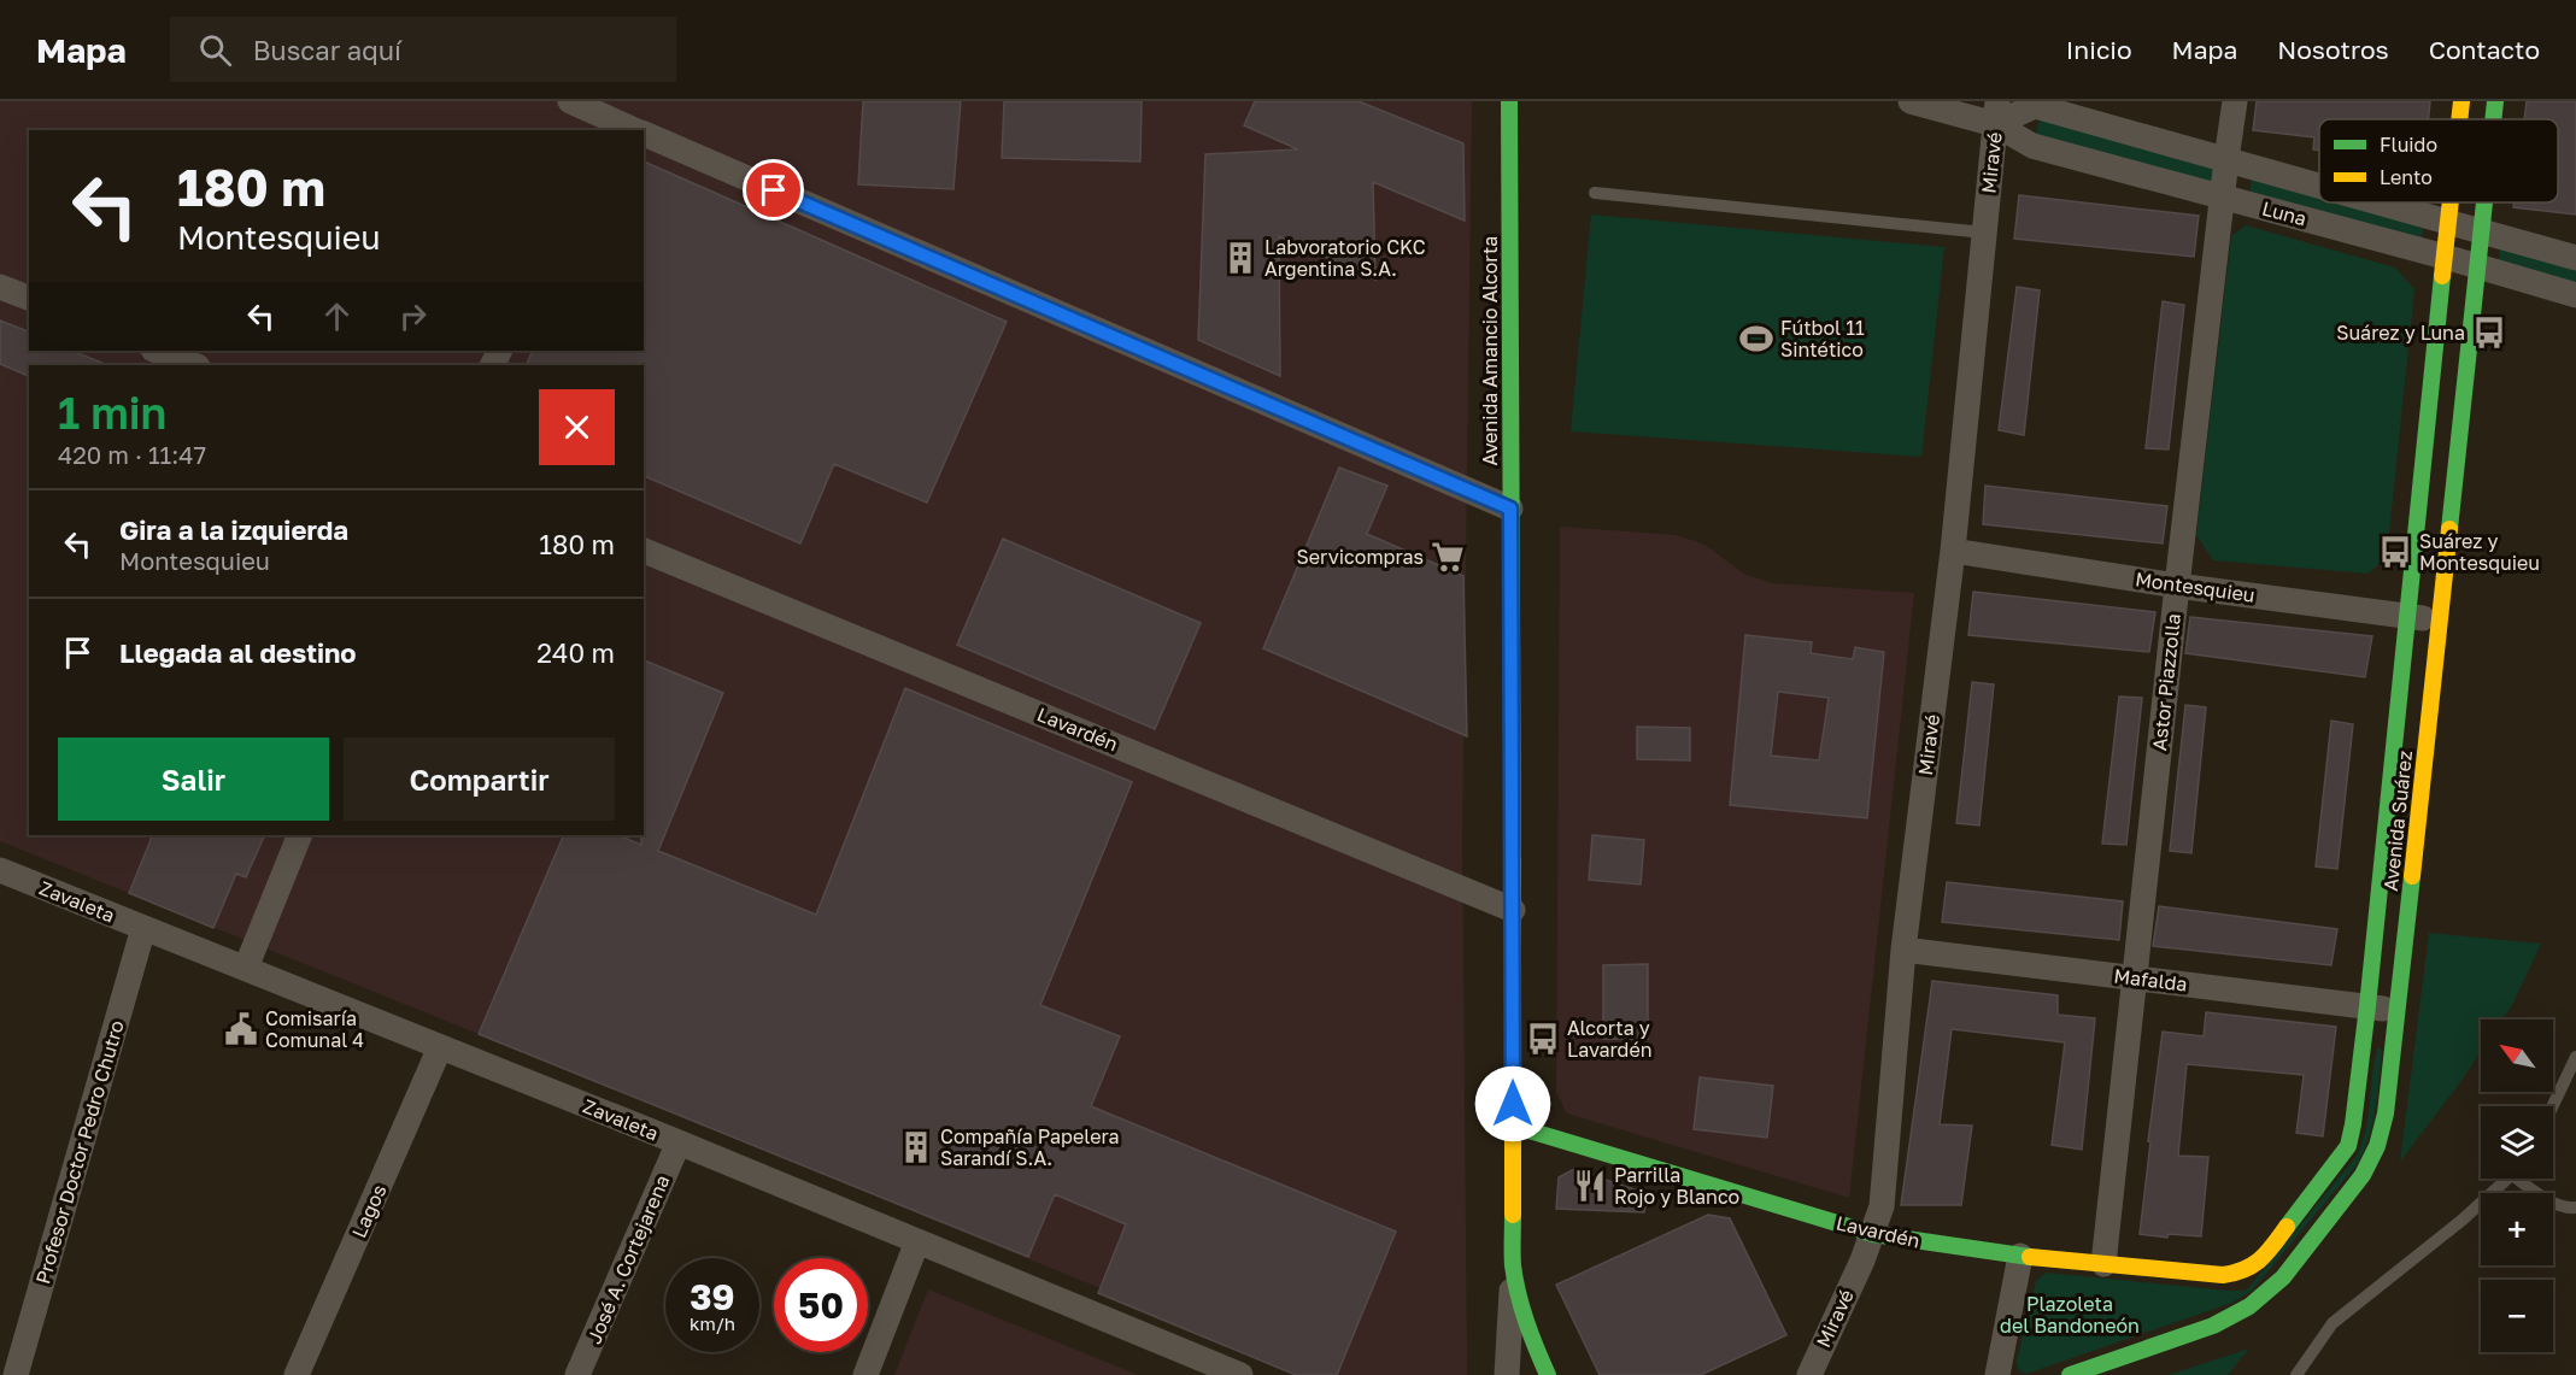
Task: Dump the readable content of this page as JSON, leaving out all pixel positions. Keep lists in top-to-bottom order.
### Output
{
  "streets": {
    "street": [
      "Miravé",
      "Luna",
      "Avenida Amancio Alcorta",
      "Montesquieu",
      "Astor Piazzolla",
      "Lavardén",
      "Avenida Suárez",
      "Zavaleta",
      "Mafalda",
      "Profesor Doctor Pedro Chutro",
      "Lagos",
      "José A. Cortejarena"
    ]
  },
  "crossings": [
    ["Miravé", "Luna"],
    ["Miravé", "Montesquieu"],
    ["Miravé", "Lavardén"],
    ["Miravé", "Mafalda"],
    ["Luna", "Astor Piazzolla"],
    ["Luna", "Avenida Suárez"],
    ["Avenida Amancio Alcorta", "Lavardén"],
    ["Montesquieu", "Astor Piazzolla"],
    ["Montesquieu", "Avenida Suárez"],
    ["Astor Piazzolla", "Lavardén"],
    ["Astor Piazzolla", "Mafalda"],
    ["Lavardén", "Avenida Suárez"],
    ["Avenida Suárez", "Mafalda"],
    ["Zavaleta", "Profesor Doctor Pedro Chutro"],
    ["Zavaleta", "Lagos"],
    ["Zavaleta", "José A. Cortejarena"]
  ],
  "parks": ["Plazoleta del Bandoneón"],
  "places": {
    "building": ["Labvoratorio CKC Argentina S.A.", "Compañía Papelera Sarandí S.A."],
    "bus stop": ["Suárez y Luna", "Suárez y Montesquieu", "Alcorta y Lavardén"],
    "sports": ["Fútbol 11 Sintético"],
    "supermarket": ["Servicompras"],
    "public building": ["Comisaría Comunal 4"],
    "restaurant": ["Parrilla Rojo y Blanco"]
  },
  "legend": ["Fluido", "Lento"],
  "north": "top left",
  "page": {
    "header": "Mapa",
    "search": "Buscar aquí",
    "nav": [
      "Inicio",
      "Mapa",
      "Nosotros",
      "Contacto"
    ],
    "turn": ["180 m", "Montesquieu"],
    "heading": ["1 min", "420 m · 11:47"],
    "list": [
      {
        "name": "Gira a la izquierda",
        "note": "Montesquieu",
        "value": "180 m"
      },
      {
        "name": "Llegada al destino",
        "value": "240 m"
      }
    ],
    "buttons": ["Salir", "Compartir"],
    "map_buttons": ["+", "−"],
    "speed": "39 km/h",
    "limit": "50"
  }
}
